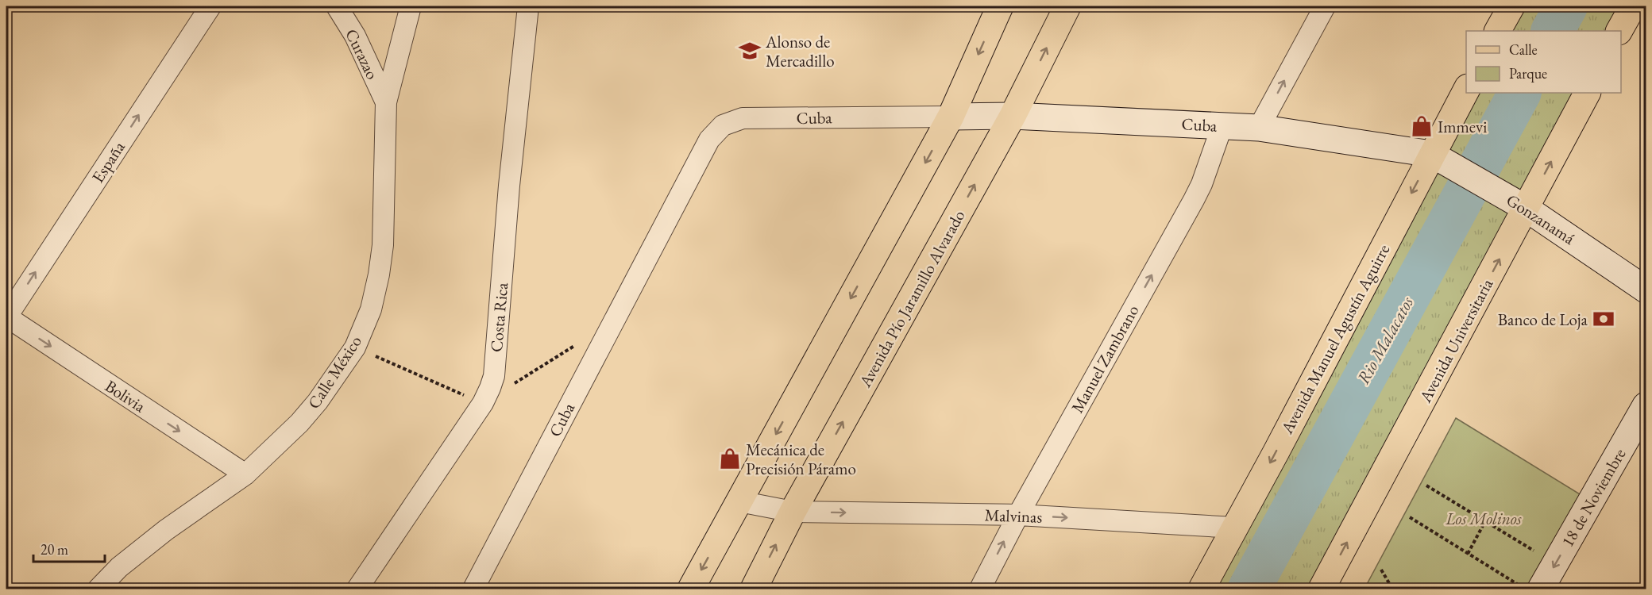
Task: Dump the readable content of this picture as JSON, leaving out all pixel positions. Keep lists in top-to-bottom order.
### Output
{
  "streets": {
    "main road": ["Avenida Pío Jaramillo Alvarado", "Avenida Manuel Agustín Aguirre", "Avenida Universitaria"],
    "street": [
      "Curazao",
      "Cuba",
      "España",
      "Gonzanamá",
      "Costa Rica",
      "Manuel Zambrano",
      "Calle México",
      "Bolivia",
      "18 de Noviembre",
      "Malvinas"
    ]
  },
  "crossings": [
    ["Curazao", "Calle México"],
    ["Cuba", "Gonzanamá"],
    ["Cuba", "Avenida Pío Jaramillo Alvarado"],
    ["Cuba", "Avenida Manuel Agustín Aguirre"],
    ["Cuba", "Manuel Zambrano"],
    ["España", "Bolivia"],
    ["Gonzanamá", "Avenida Manuel Agustín Aguirre"],
    ["Gonzanamá", "Avenida Universitaria"],
    ["Avenida Pío Jaramillo Alvarado", "Malvinas"],
    ["Avenida Manuel Agustín Aguirre", "Malvinas"],
    ["Manuel Zambrano", "Malvinas"],
    ["Calle México", "Bolivia"]
  ],
  "one_way": [
    "España",
    "Avenida Manuel Agustín Aguirre",
    "Avenida Universitaria",
    "Manuel Zambrano",
    "Bolivia",
    "18 de Noviembre",
    "Malvinas"
  ],
  "water": ["Rio Malacatos"],
  "parks": ["Los Molinos"],
  "places": {
    "school or university": ["Alonso de Mercadillo"],
    "shop": ["Immevi", "Mecánica de Precisión Páramo"],
    "bank": ["Banco de Loja"]
  },
  "legend": ["Calle", "Parque"],
  "scale_bar": "20 m"
}
